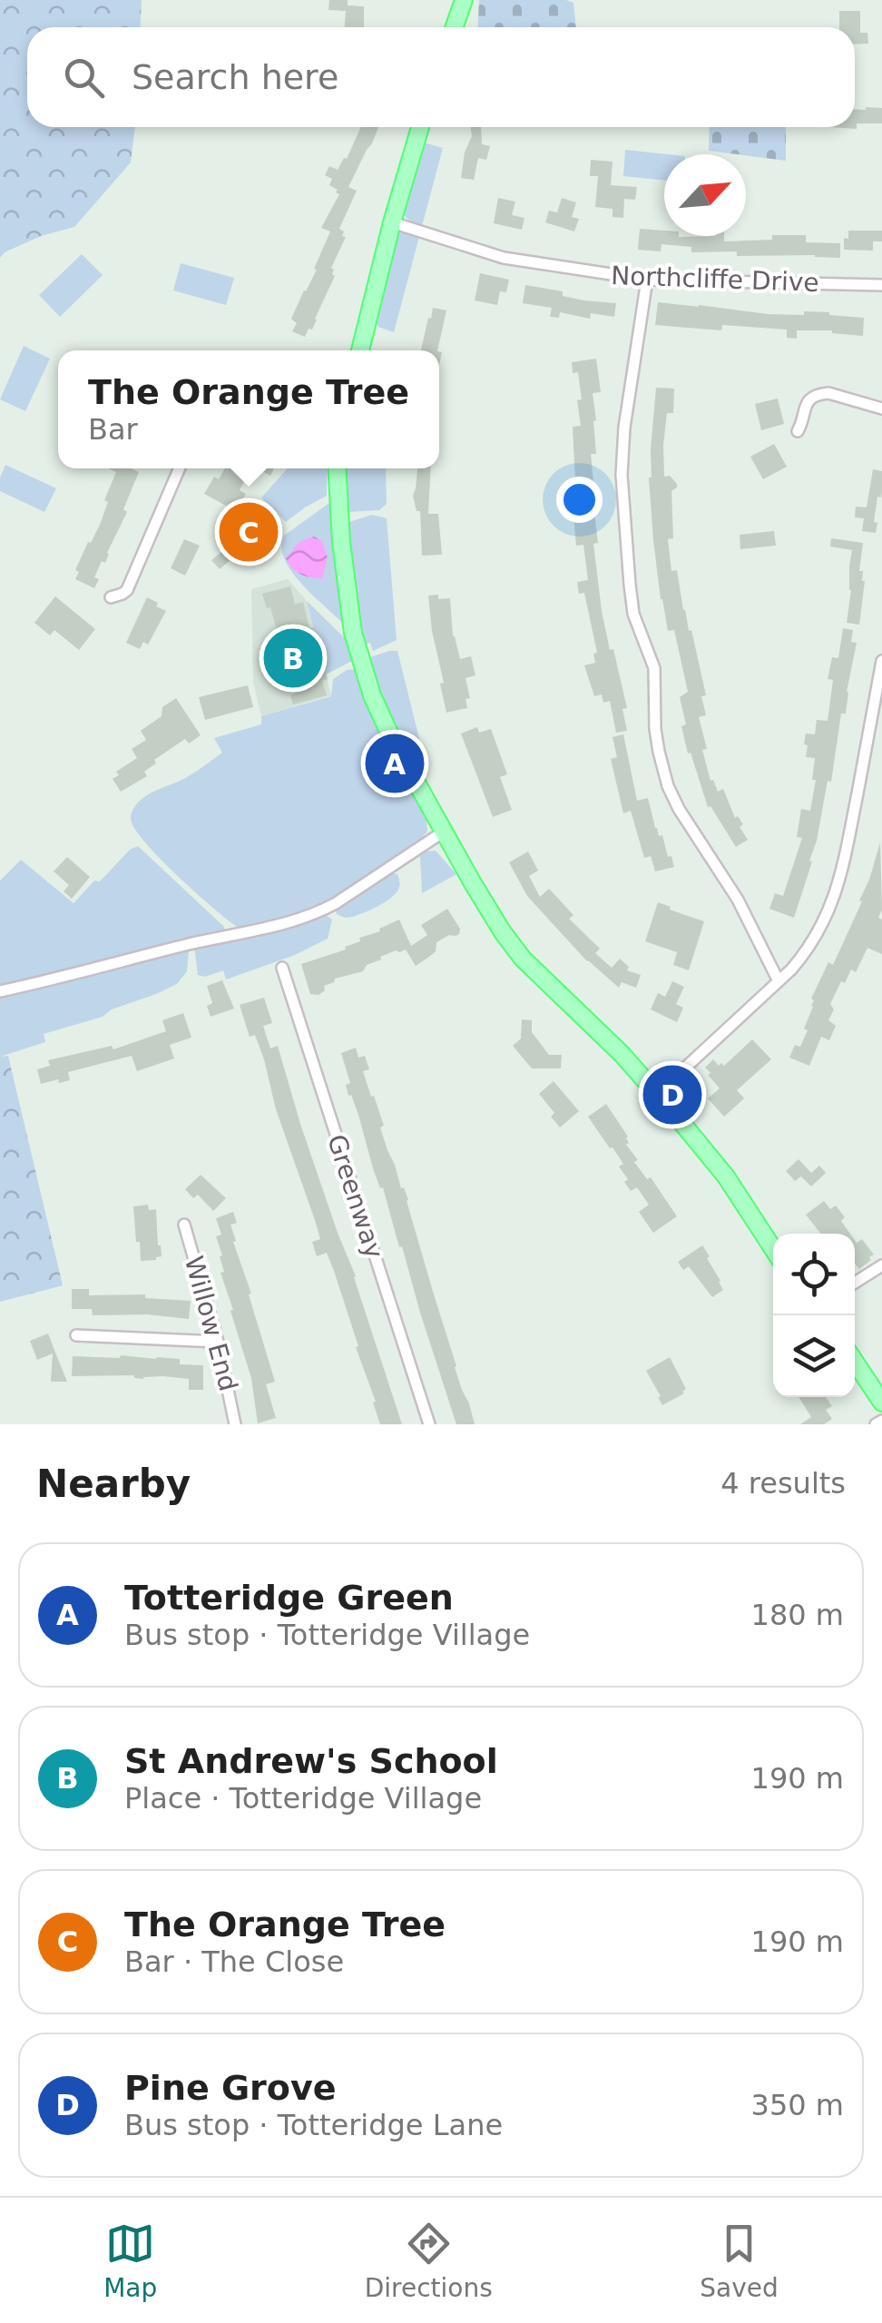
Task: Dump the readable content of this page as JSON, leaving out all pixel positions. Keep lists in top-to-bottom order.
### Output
{
  "streets": {
    "street": ["Northcliffe Drive", "Greenway", "Willow End"]
  },
  "north": "top right",
  "page": {
    "search": "Search here",
    "popup": ["The Orange Tree", "Bar"],
    "pins": [
      "C",
      "B",
      "A",
      "D"
    ],
    "heading": ["Nearby", "4 results"],
    "list": [
      {
        "mark": "A",
        "name": "Totteridge Green",
        "note": "Bus stop · Totteridge Village",
        "value": "180 m"
      },
      {
        "mark": "B",
        "name": "St Andrew's School",
        "note": "Place · Totteridge Village",
        "value": "190 m"
      },
      {
        "mark": "C",
        "name": "The Orange Tree",
        "note": "Bar · The Close",
        "value": "190 m"
      },
      {
        "mark": "D",
        "name": "Pine Grove",
        "note": "Bus stop · Totteridge Lane",
        "value": "350 m"
      }
    ],
    "nav": ["Map", "Directions", "Saved"]
  }
}
